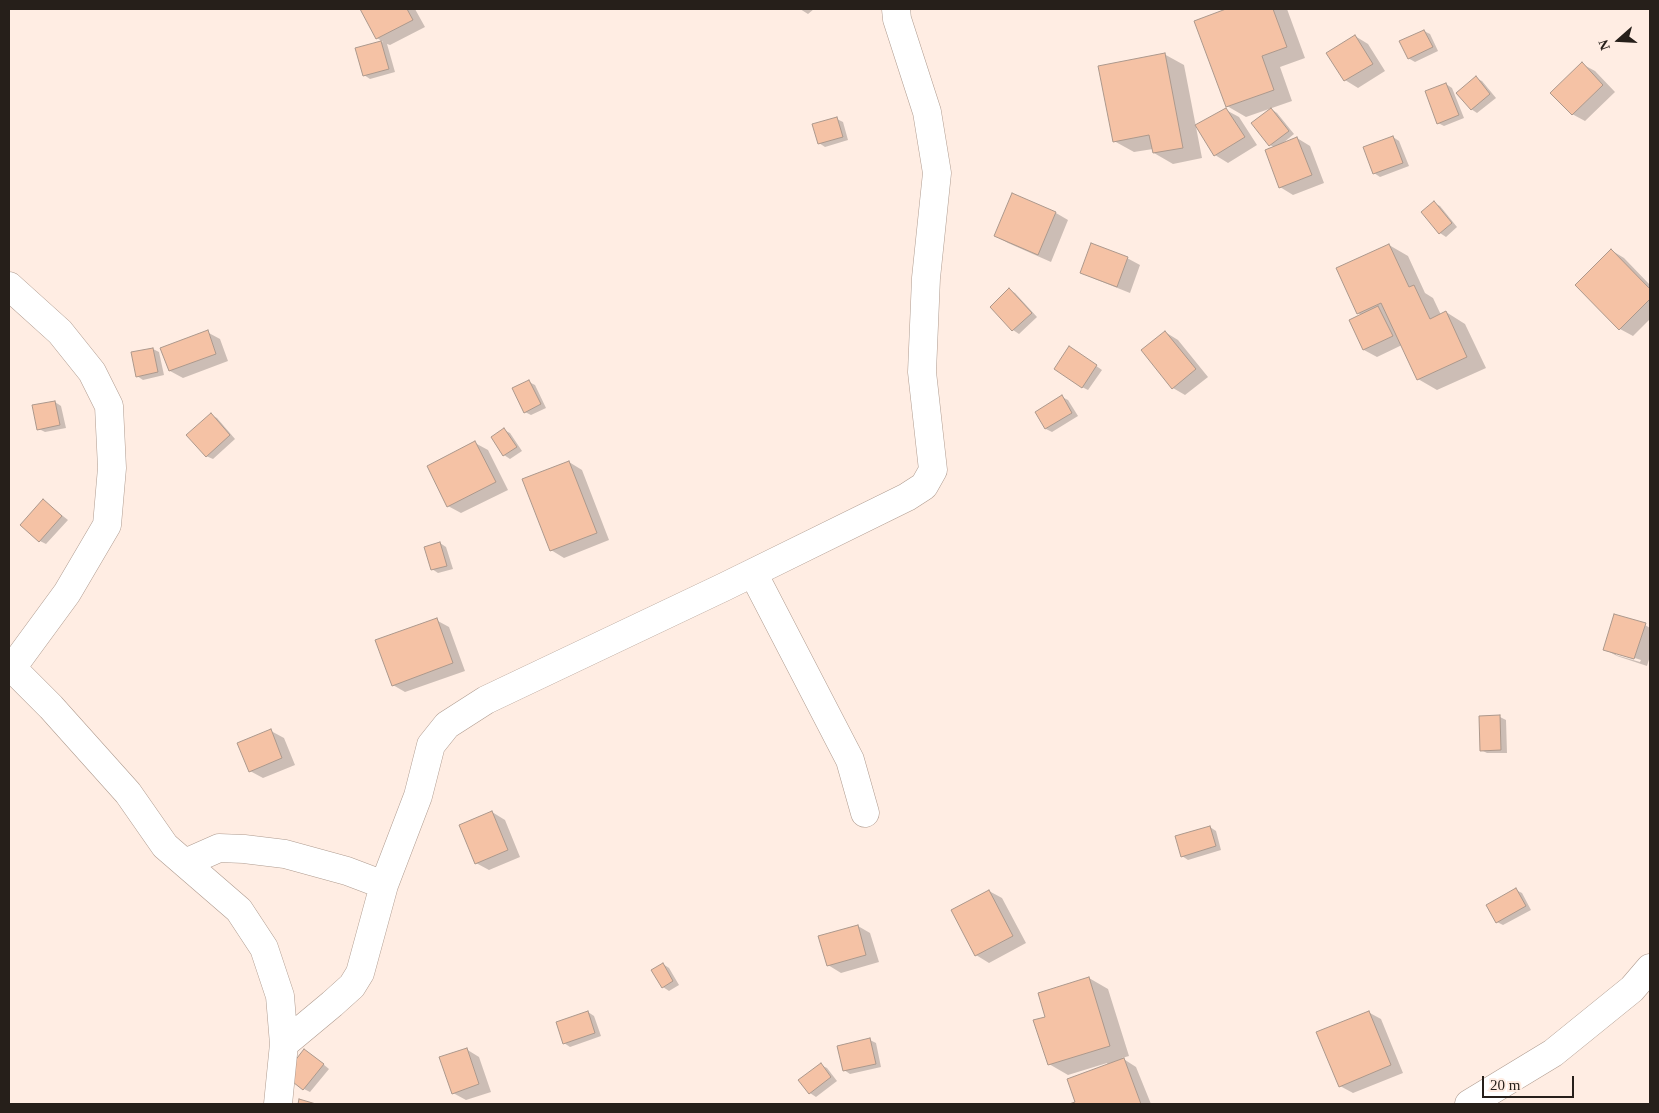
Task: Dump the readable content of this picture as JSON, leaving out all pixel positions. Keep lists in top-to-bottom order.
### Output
{
  "scale_bar": "20 m",
  "north": "left"
}
